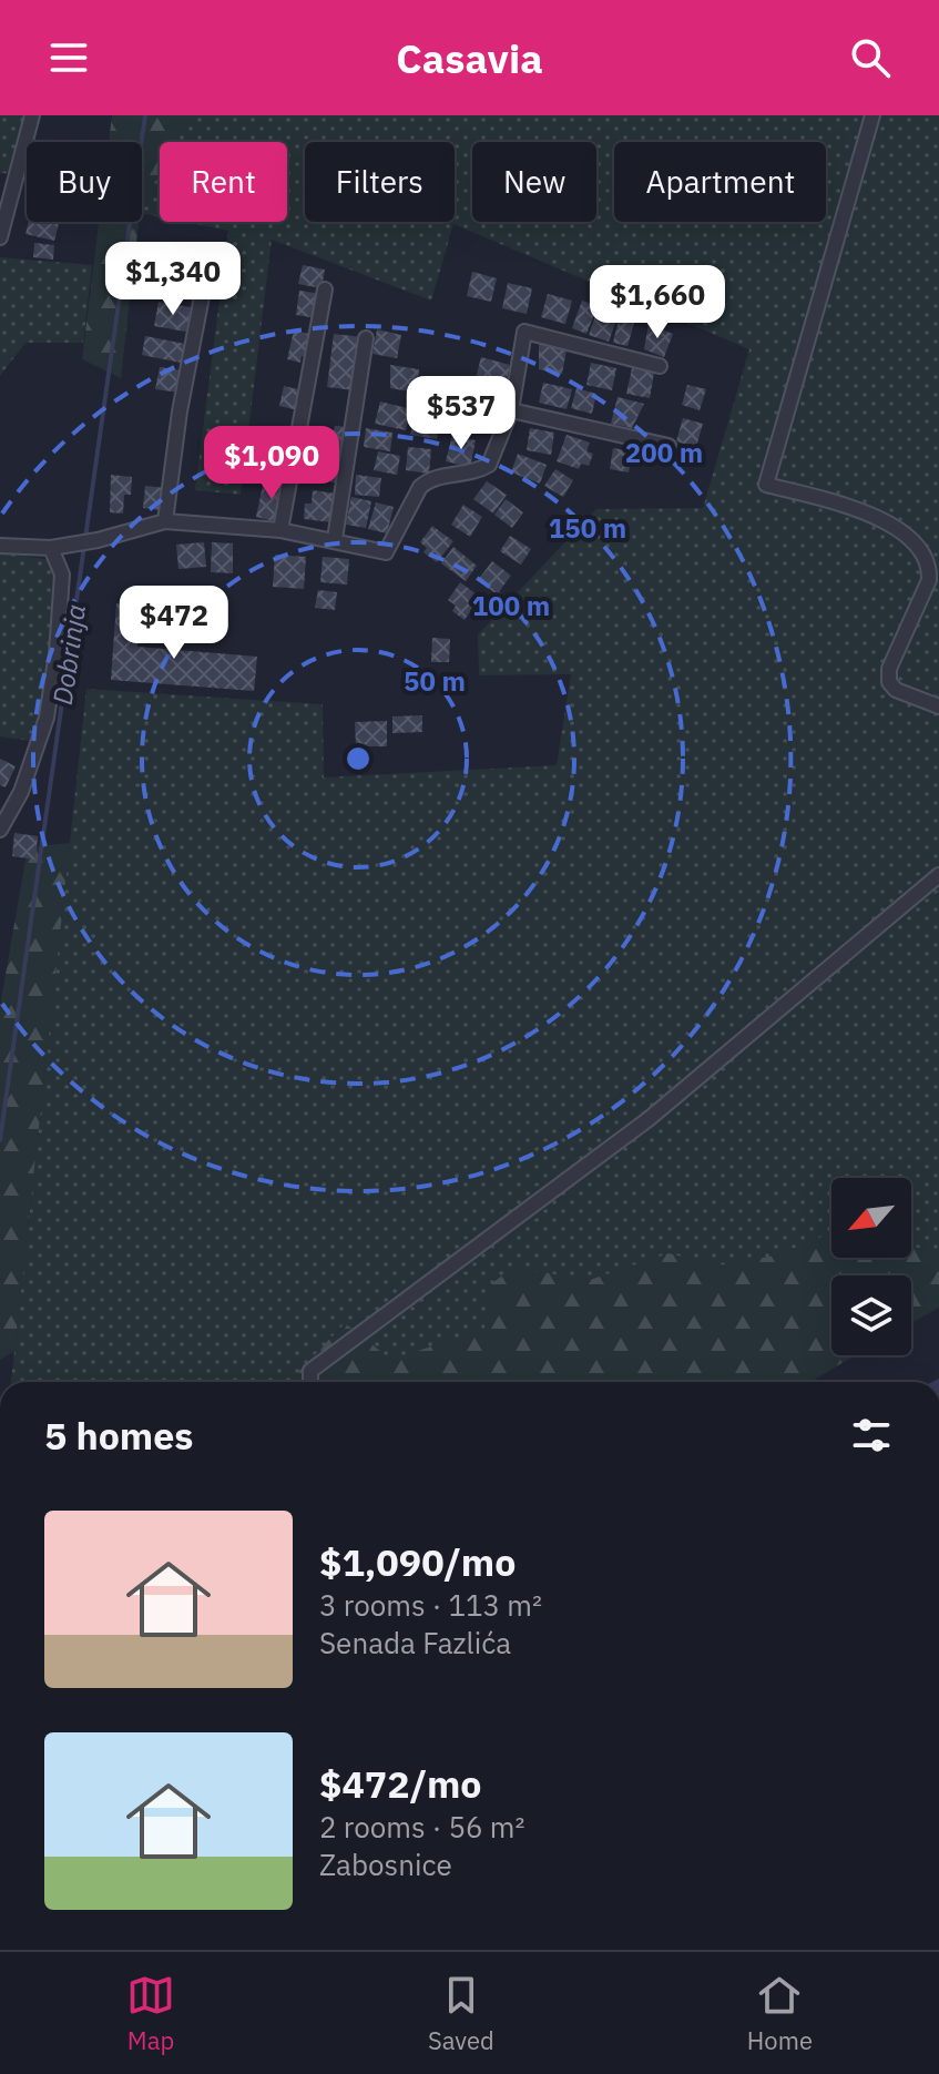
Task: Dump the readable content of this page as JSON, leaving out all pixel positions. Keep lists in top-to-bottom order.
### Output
{
  "water": ["Dobrinja"],
  "north": "bottom left",
  "page": {
    "header": "Casavia",
    "chip": [
      "Buy",
      "Rent",
      "Filters",
      "New",
      "Apartment"
    ],
    "price": [
      "$1,340",
      "$1,660",
      "$537",
      "$1,090",
      "$472"
    ],
    "heading": "5 homes",
    "list": [
      {
        "name": "$1,090/mo",
        "note": "3 rooms · 113 m² · Senada Fazlića"
      },
      {
        "name": "$472/mo",
        "note": "2 rooms · 56 m² · Zabosnice"
      }
    ],
    "tabs": ["Map", "Saved", "Home"]
  },
  "rings": [
    "200 m",
    "150 m",
    "100 m",
    "50 m"
  ]
}
